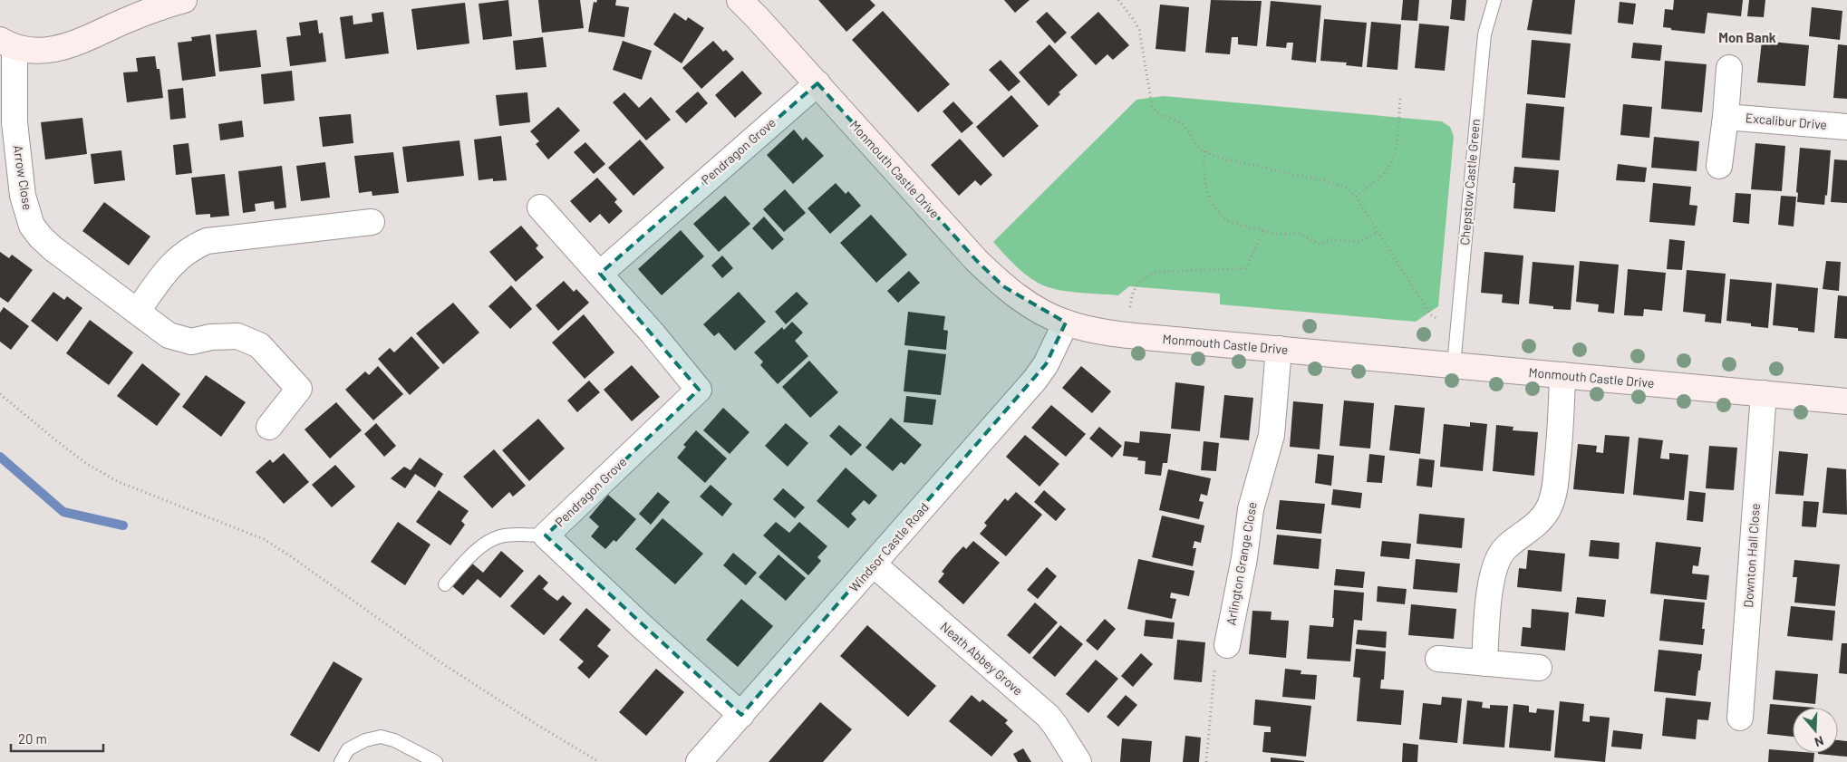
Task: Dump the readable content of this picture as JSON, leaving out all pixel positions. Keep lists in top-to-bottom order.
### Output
{
  "streets": {
    "street": [
      "Excalibur Drive",
      "Pendragon Grove",
      "Monmouth Castle Drive",
      "Arrow Close",
      "Windsor Castle Road",
      "Downton Hall Close",
      "Arlington Grange Close",
      "Neath Abbey Grove"
    ],
    "lane": ["Chepstow Castle Green"]
  },
  "crossings": [
    ["Pendragon Grove", "Monmouth Castle Drive"],
    ["Pendragon Grove", "Windsor Castle Road"],
    ["Monmouth Castle Drive", "Chepstow Castle Green"],
    ["Monmouth Castle Drive", "Windsor Castle Road"],
    ["Monmouth Castle Drive", "Downton Hall Close"],
    ["Monmouth Castle Drive", "Arlington Grange Close"],
    ["Windsor Castle Road", "Neath Abbey Grove"]
  ],
  "districts": ["Mon Bank"],
  "scale_bar": "20 m",
  "north": "bottom"
}
